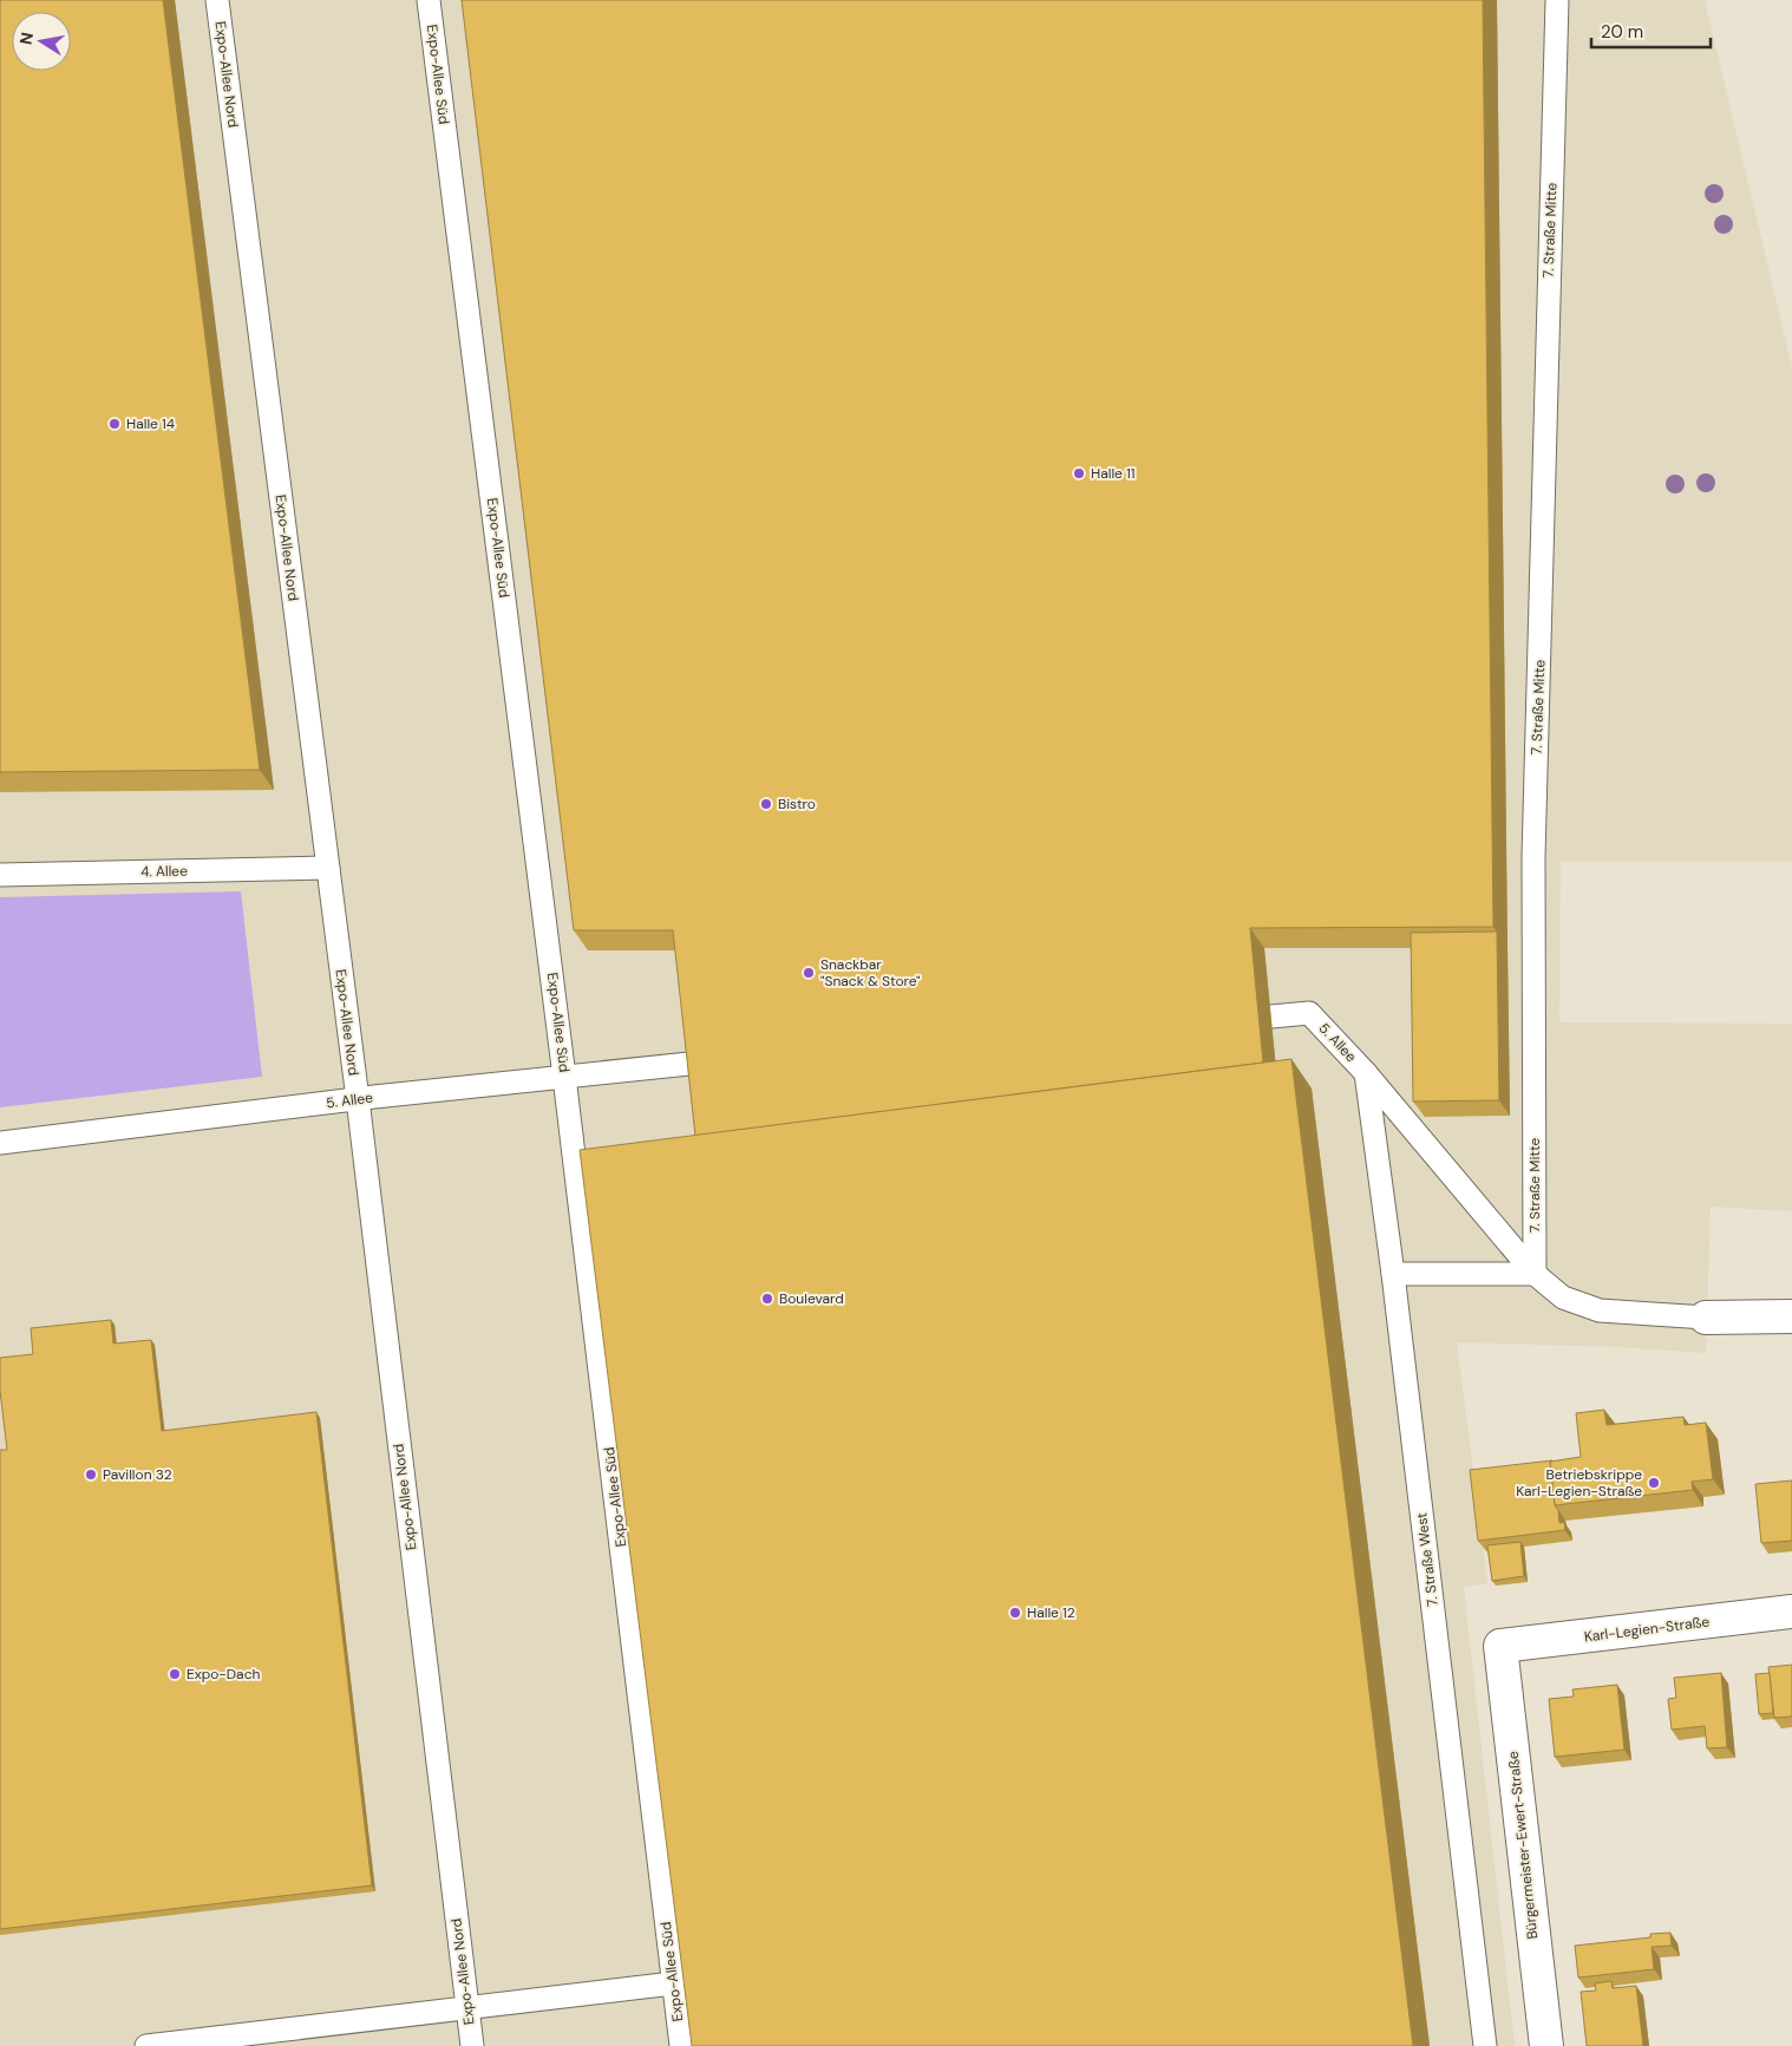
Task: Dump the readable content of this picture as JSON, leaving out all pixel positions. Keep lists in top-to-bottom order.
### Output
{
  "streets": {
    "street": ["Karl-Legien-Straße", "Bürgermeister-Ewert-Straße"],
    "lane": [
      "Expo-Allee Nord",
      "Expo-Allee Süd",
      "7. Straße Mitte",
      "4. Allee",
      "5. Allee",
      "7. Straße West"
    ]
  },
  "crossings": [
    ["Expo-Allee Nord", "4. Allee"],
    ["Expo-Allee Nord", "5. Allee"],
    ["Expo-Allee Süd", "5. Allee"],
    ["5. Allee", "7. Straße West"],
    ["Karl-Legien-Straße", "Bürgermeister-Ewert-Straße"]
  ],
  "places": [
    "Halle 14",
    "Halle 11",
    "Bistro",
    "Snackbar \"Snack & Store\"",
    "Boulevard",
    "Pavillon 32",
    "Betriebskrippe Karl-Legien-Straße",
    "Halle 12",
    "Expo-Dach"
  ],
  "scale_bar": "20 m",
  "north": "left"
}
